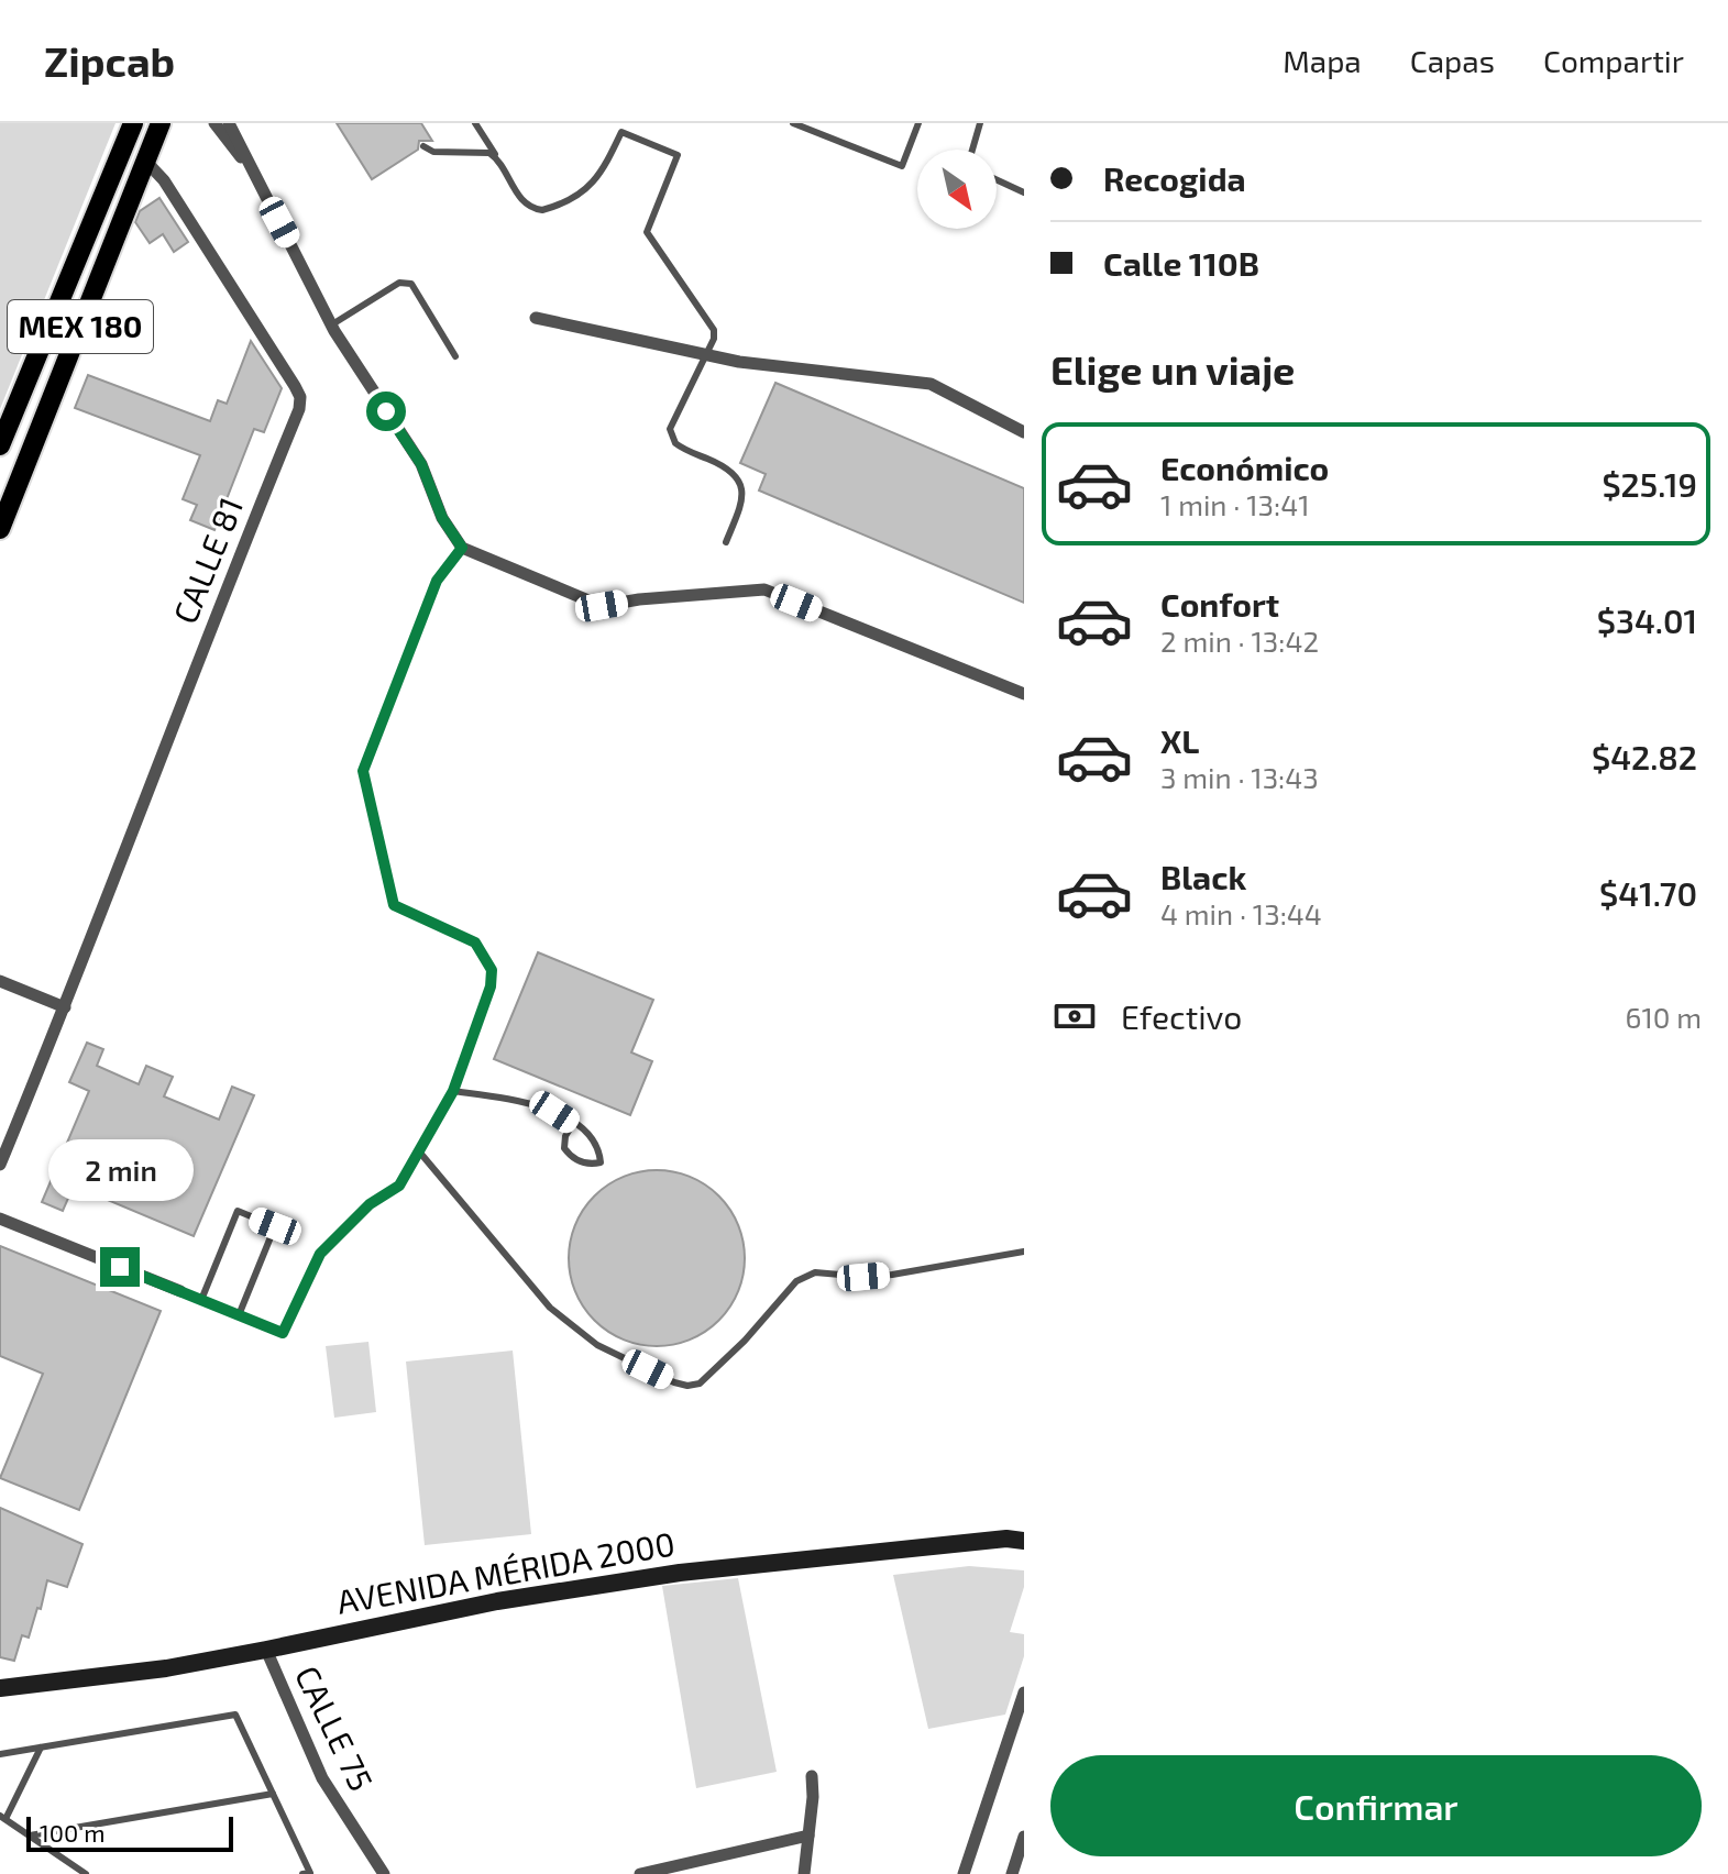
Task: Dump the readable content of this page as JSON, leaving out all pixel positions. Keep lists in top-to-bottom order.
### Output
{
  "streets": {
    "main road": ["MEX 180", "AVENIDA MÉRIDA 2000"],
    "street": ["CALLE 81", "CALLE 75"]
  },
  "crossings": [
    ["MEX 180", "CALLE 81"],
    ["AVENIDA MÉRIDA 2000", "CALLE 75"]
  ],
  "scale_bar": "100 m",
  "north": "bottom right",
  "page": {
    "header": "Zipcab",
    "nav": ["Mapa", "Capas", "Compartir"],
    "banner": ["Recogida", "Calle 110B"],
    "heading": "Elige un viaje",
    "list": [
      {
        "name": "Económico",
        "note": "1 min · 13:41",
        "value": "$25.19"
      },
      {
        "name": "Confort",
        "note": "2 min · 13:42",
        "value": "$34.01"
      },
      {
        "name": "XL",
        "note": "3 min · 13:43",
        "value": "$42.82"
      },
      {
        "name": "Black",
        "note": "4 min · 13:44",
        "value": "$41.70"
      }
    ],
    "pay": ["Efectivo", "610 m"],
    "bubble": "2 min",
    "buttons": "Confirmar",
    "scale": "100 m"
  }
}
